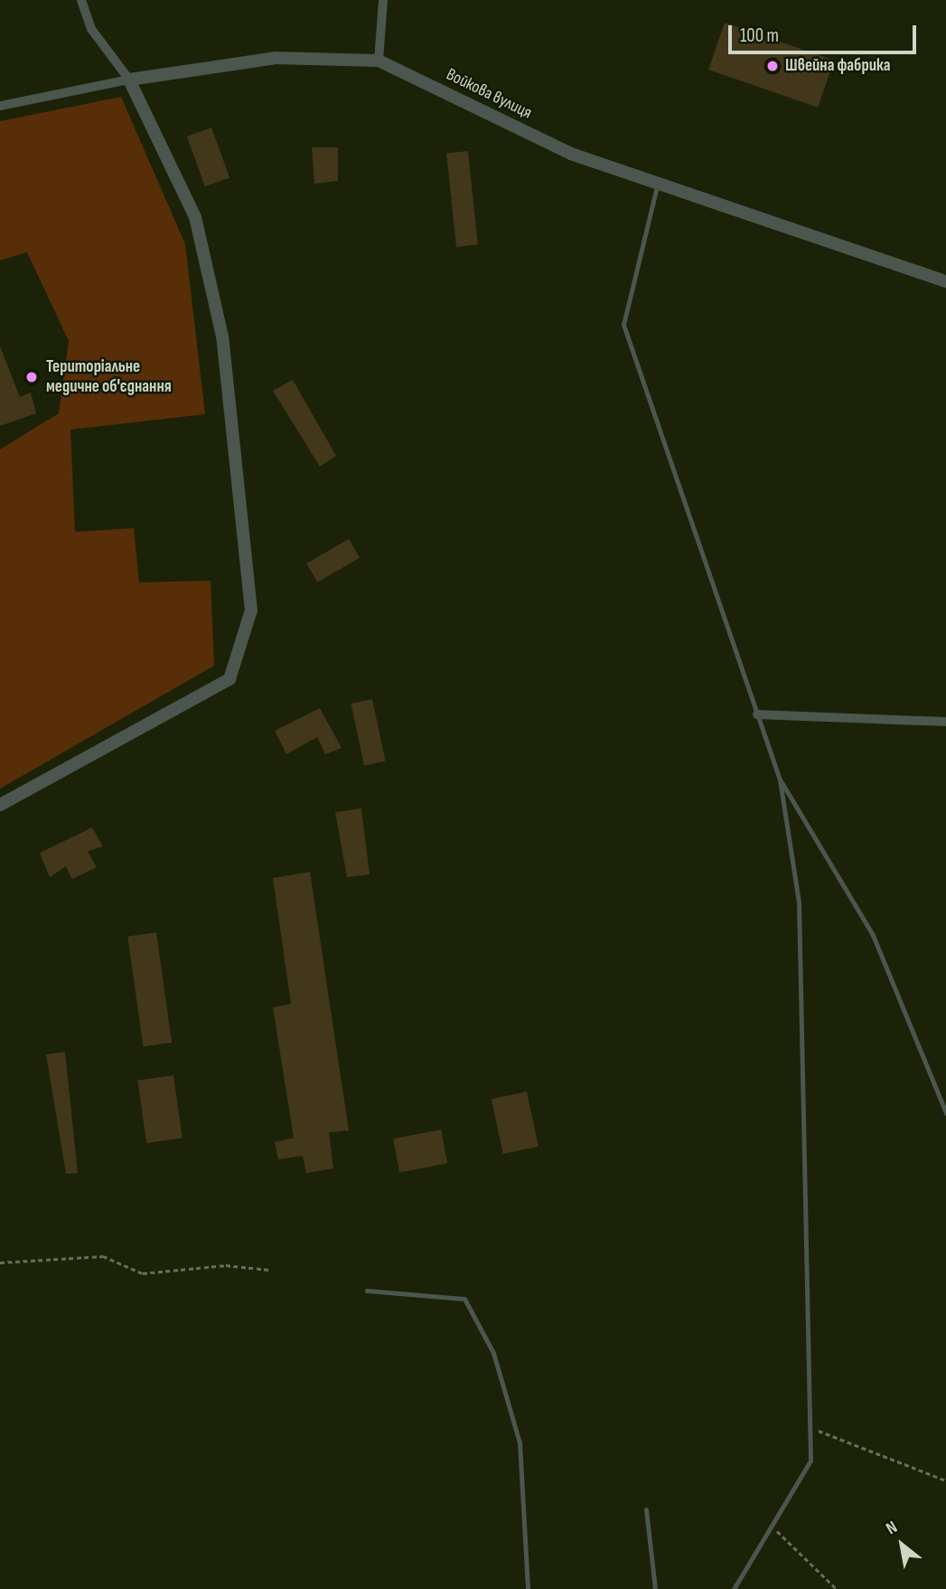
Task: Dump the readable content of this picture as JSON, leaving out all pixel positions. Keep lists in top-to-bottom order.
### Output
{
  "streets": {
    "street": ["Войкова вулиця"]
  },
  "places": ["Швейна фабрика", "Територіальне медичне об'єднання"],
  "scale_bar": "100 m",
  "north": "top left"
}
